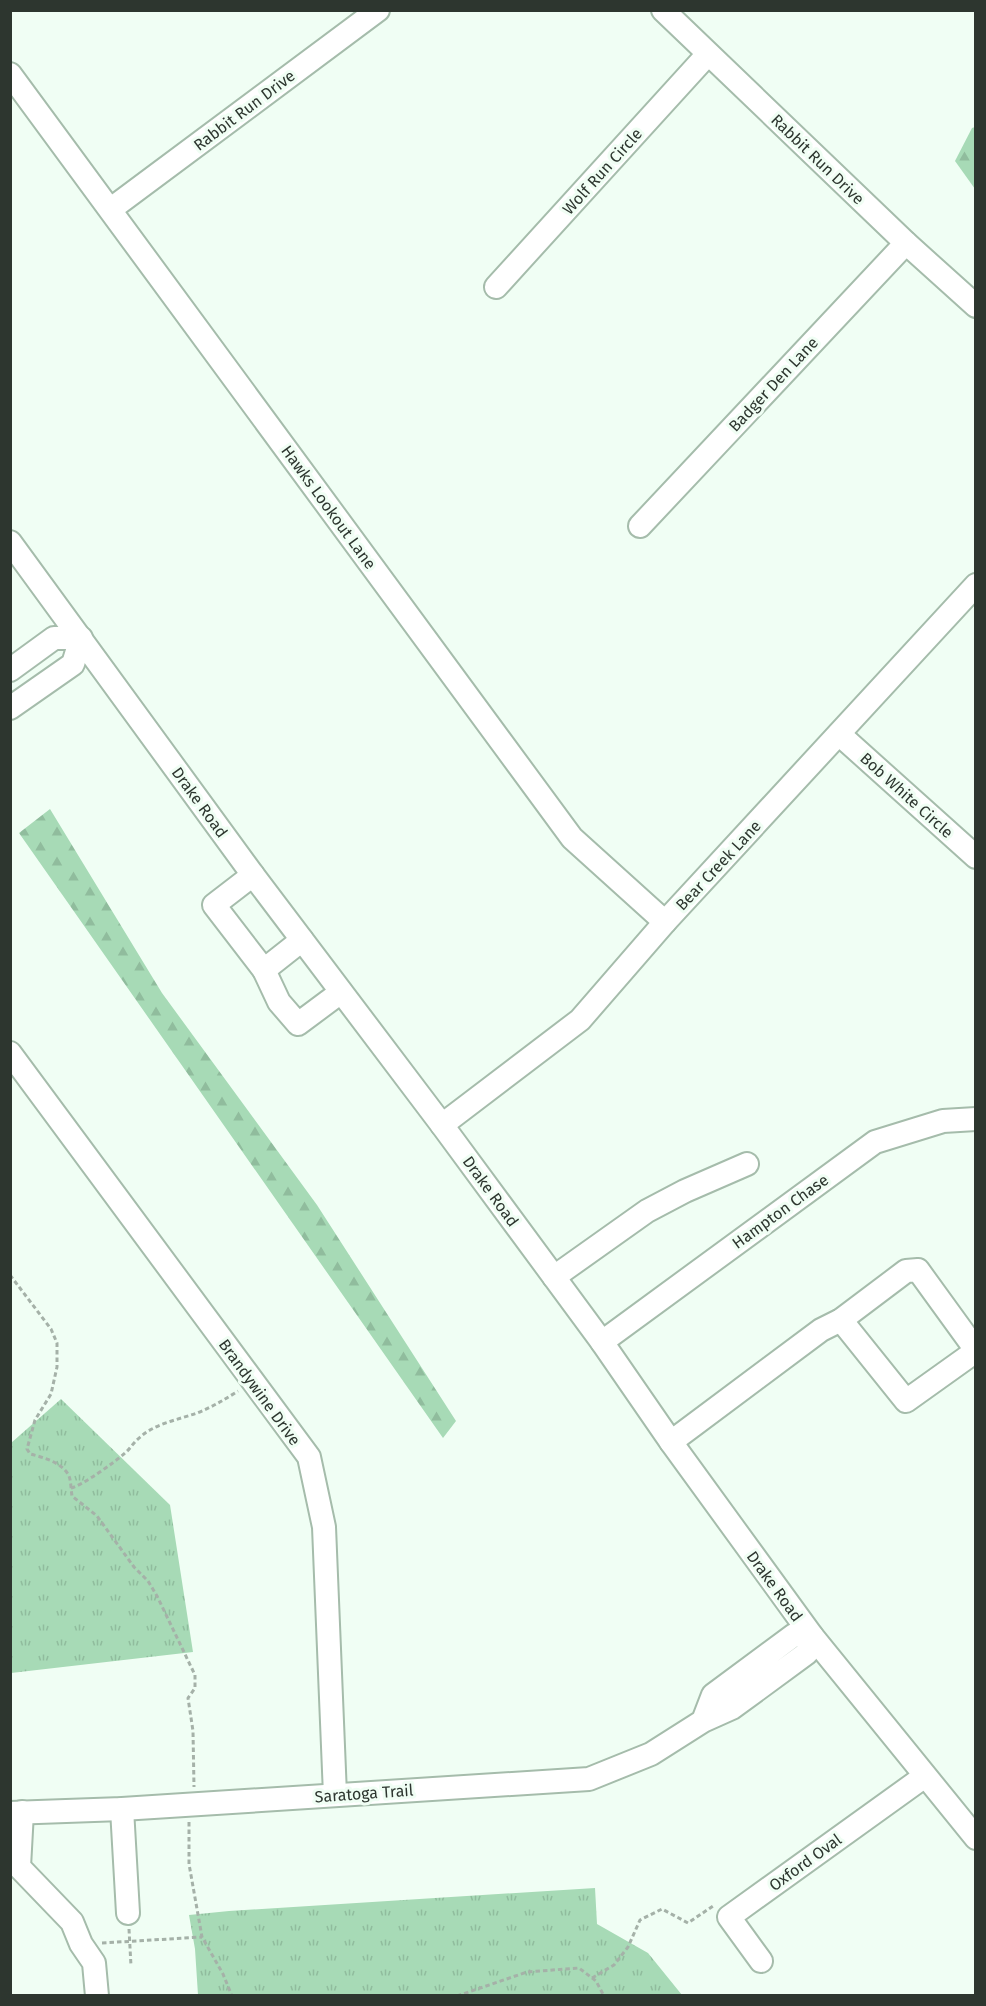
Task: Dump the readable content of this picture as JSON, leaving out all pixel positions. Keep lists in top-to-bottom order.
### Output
{
  "streets": {
    "street": [
      "Rabbit Run Drive",
      "Wolf Run Circle",
      "Badger Den Lane",
      "Hawks Lookout Lane",
      "Bob White Circle",
      "Drake Road",
      "Bear Creek Lane",
      "Hampton Chase",
      "Brandywine Drive",
      "Saratoga Trail",
      "Oxford Oval"
    ]
  },
  "crossings": [
    ["Rabbit Run Drive", "Wolf Run Circle"],
    ["Rabbit Run Drive", "Badger Den Lane"],
    ["Rabbit Run Drive", "Hawks Lookout Lane"],
    ["Hawks Lookout Lane", "Bear Creek Lane"],
    ["Bob White Circle", "Bear Creek Lane"],
    ["Drake Road", "Bear Creek Lane"],
    ["Drake Road", "Hampton Chase"],
    ["Drake Road", "Saratoga Trail"],
    ["Drake Road", "Oxford Oval"],
    ["Brandywine Drive", "Saratoga Trail"]
  ]
}
